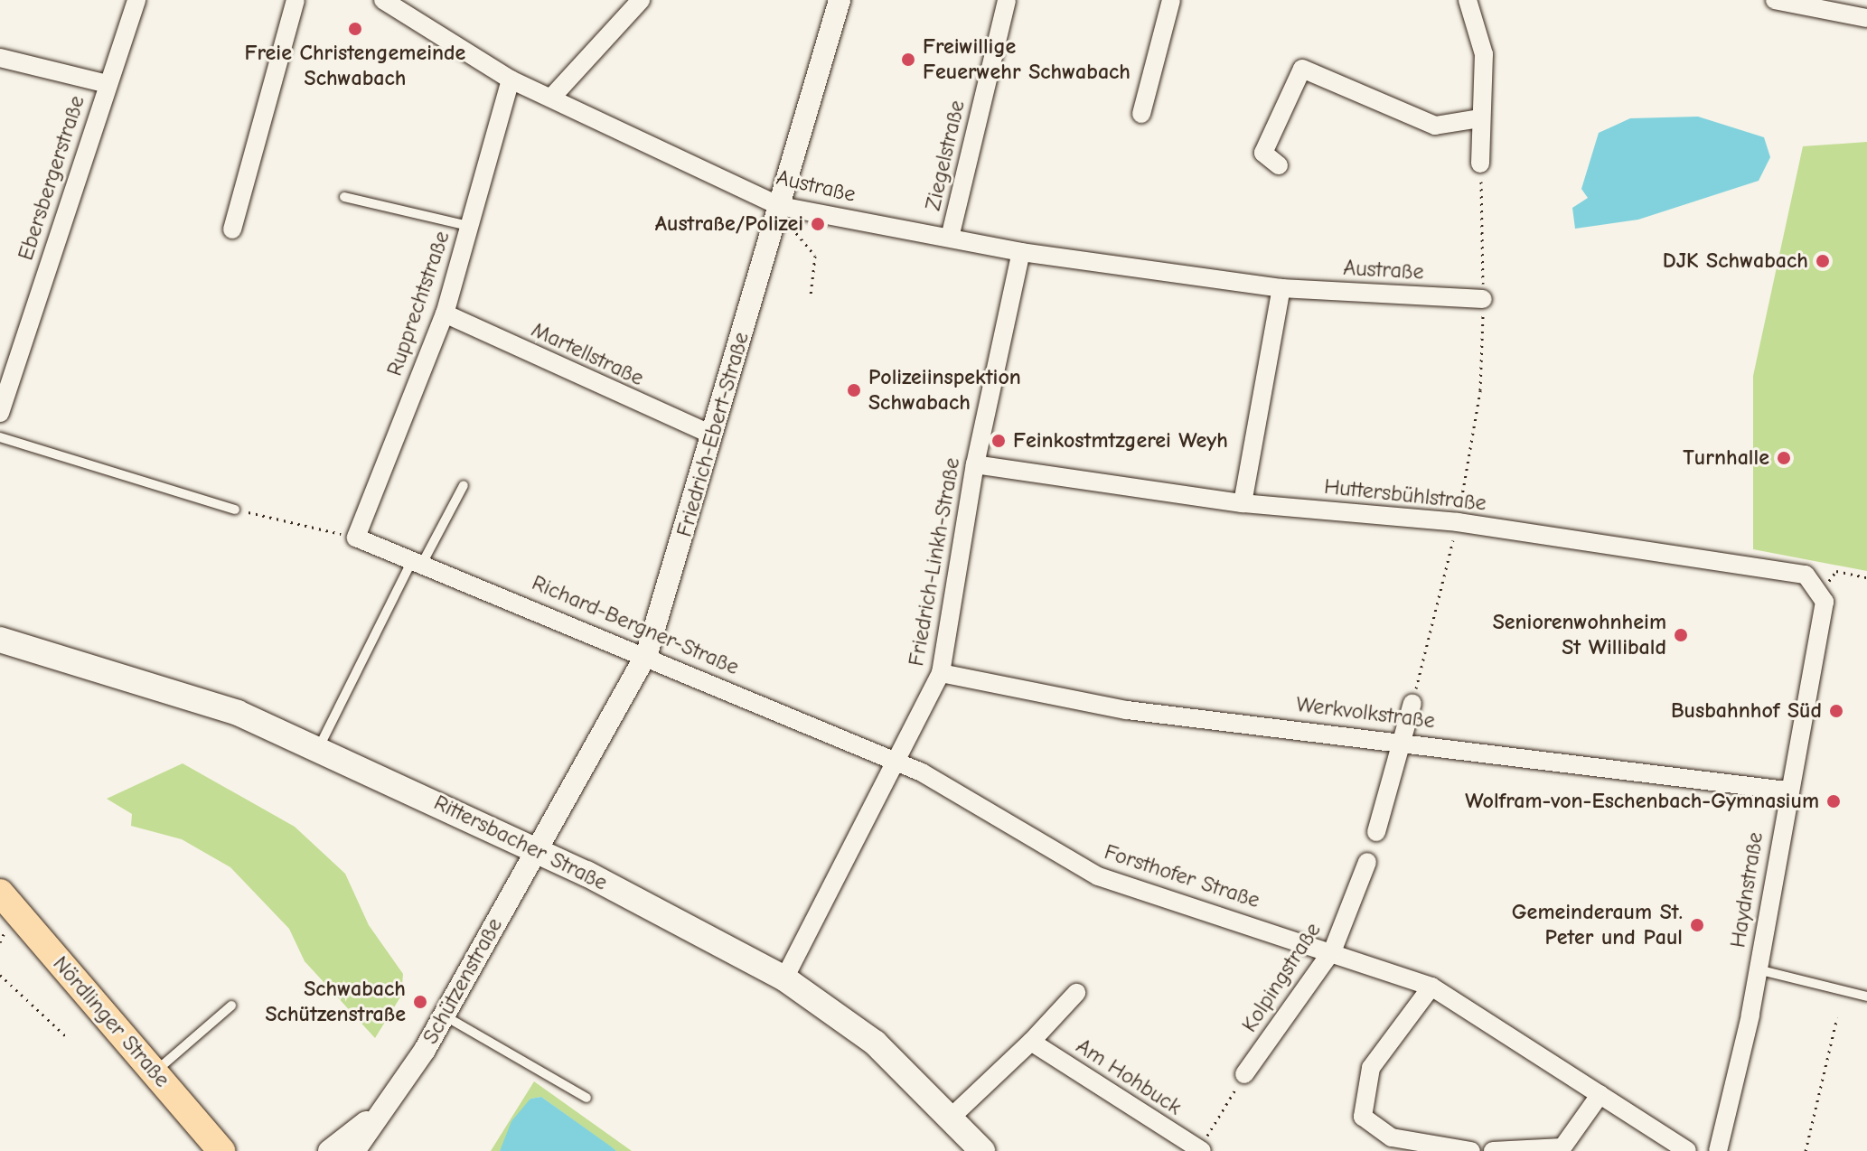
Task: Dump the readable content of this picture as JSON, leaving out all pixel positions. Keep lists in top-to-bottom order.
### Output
{
  "streets": {
    "main road": ["Rittersbacher Straße", "Nördlinger Straße"],
    "street": [
      "Ziegelstraße",
      "Ebersbergerstraße",
      "Austraße",
      "Rupprechtstraße",
      "Martellstraße",
      "Friedrich-Ebert-Straße",
      "Huttersbühlstraße",
      "Friedrich-Linkh-Straße",
      "Richard-Bergner-Straße",
      "Werkvolkstraße",
      "Forsthofer Straße",
      "Haydnstraße",
      "Kolpingstraße",
      "Schützenstraße",
      "Am Hohbuck"
    ]
  },
  "crossings": [
    ["Ziegelstraße", "Austraße"],
    ["Austraße", "Rupprechtstraße"],
    ["Austraße", "Friedrich-Ebert-Straße"],
    ["Austraße", "Friedrich-Linkh-Straße"],
    ["Rupprechtstraße", "Martellstraße"],
    ["Rupprechtstraße", "Richard-Bergner-Straße"],
    ["Martellstraße", "Friedrich-Ebert-Straße"],
    ["Friedrich-Ebert-Straße", "Richard-Bergner-Straße"],
    ["Friedrich-Ebert-Straße", "Rittersbacher Straße"],
    ["Friedrich-Ebert-Straße", "Schützenstraße"],
    ["Huttersbühlstraße", "Friedrich-Linkh-Straße"],
    ["Huttersbühlstraße", "Haydnstraße"],
    ["Friedrich-Linkh-Straße", "Richard-Bergner-Straße"],
    ["Friedrich-Linkh-Straße", "Werkvolkstraße"],
    ["Friedrich-Linkh-Straße", "Rittersbacher Straße"],
    ["Friedrich-Linkh-Straße", "Forsthofer Straße"],
    ["Richard-Bergner-Straße", "Forsthofer Straße"],
    ["Werkvolkstraße", "Haydnstraße"],
    ["Rittersbacher Straße", "Schützenstraße"],
    ["Forsthofer Straße", "Kolpingstraße"]
  ],
  "places": [
    "Freie Christengemeinde Schwabach",
    "Freiwillige Feuerwehr Schwabach",
    "Austraße/Polizei",
    "DJK Schwabach",
    "Polizeiinspektion Schwabach",
    "Feinkostmtzgerei Weyh",
    "Turnhalle",
    "Seniorenwohnheim St Willibald",
    "Busbahnhof Süd",
    "Wolfram-von-Eschenbach-Gymnasium",
    "Gemeinderaum St. Peter und Paul",
    "Schwabach Schützenstraße"
  ]
}
